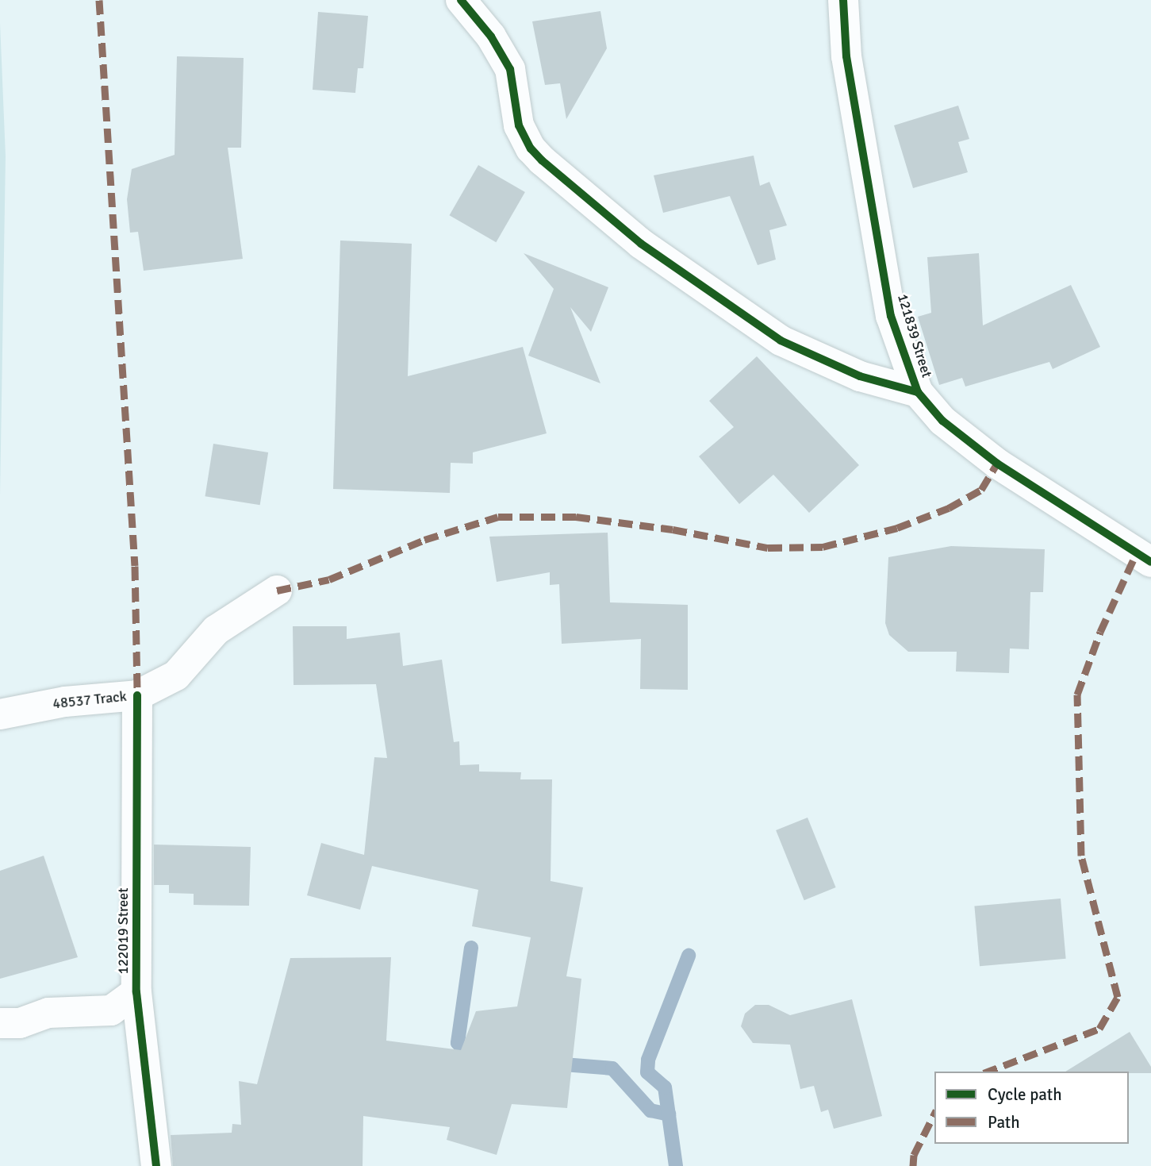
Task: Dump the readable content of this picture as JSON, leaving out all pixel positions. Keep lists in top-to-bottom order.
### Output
{
  "streets": {
    "street": ["121839 Street", "48537 Track", "122019 Street"]
  },
  "crossings": [
    ["48537 Track", "122019 Street"]
  ],
  "legend": ["Cycle path", "Path"]
}
